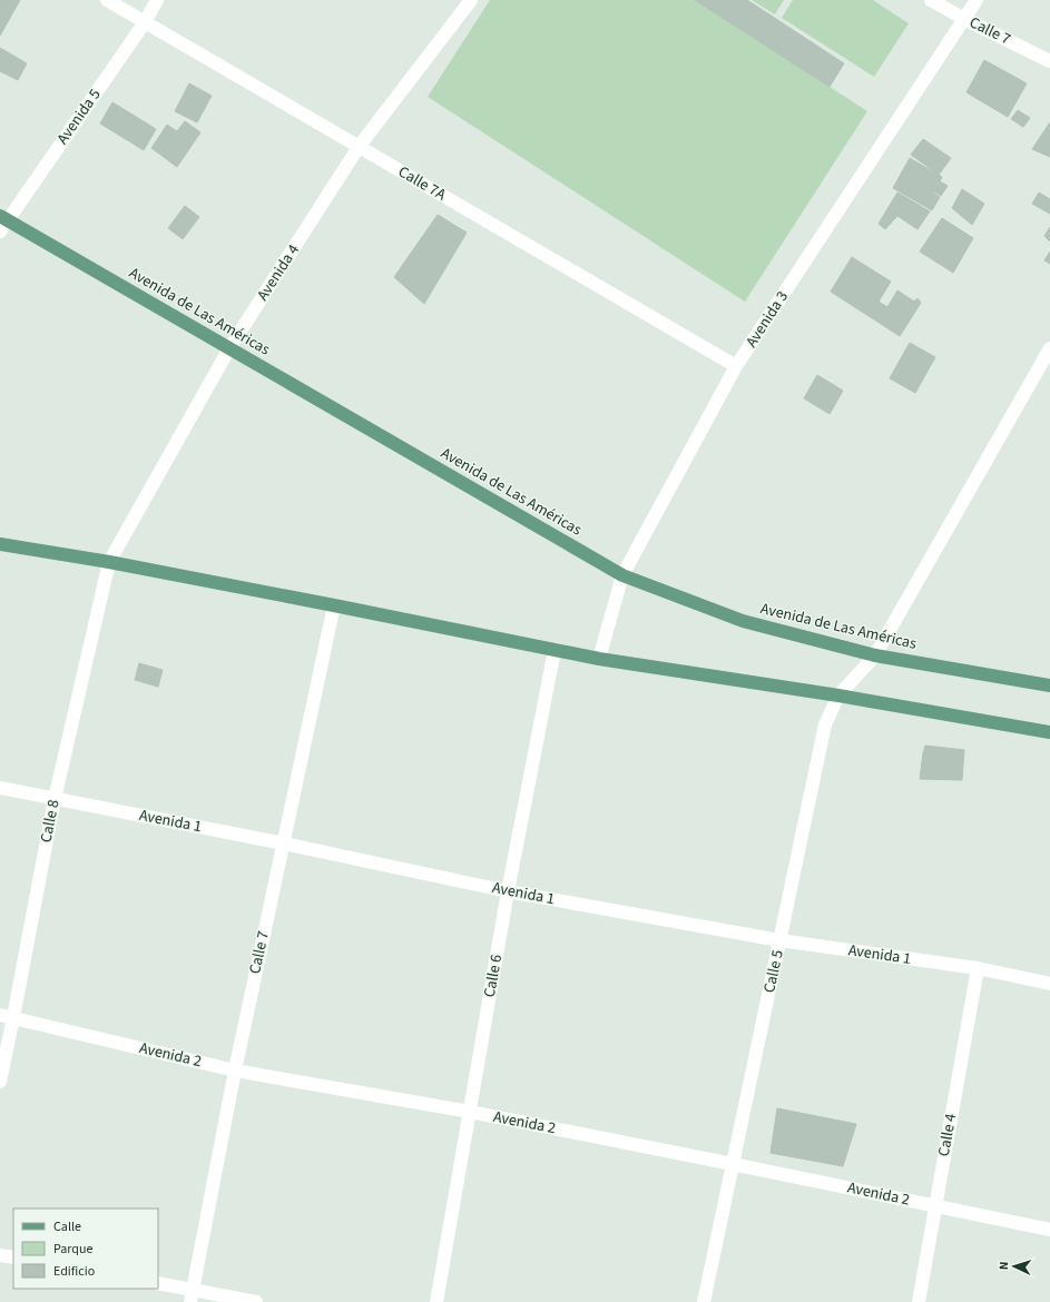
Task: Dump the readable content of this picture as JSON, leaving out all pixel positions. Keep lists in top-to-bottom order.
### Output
{
  "streets": {
    "main road": ["Avenida de Las Américas"],
    "street": [
      "Calle 7",
      "Avenida 5",
      "Calle 7A",
      "Avenida 4",
      "Avenida 3",
      "Calle 8",
      "Avenida 1",
      "Calle 5",
      "Calle 6",
      "Avenida 2",
      "Calle 4"
    ]
  },
  "crossings": [
    ["Calle 7", "Avenida 3"],
    ["Calle 7", "Avenida 1"],
    ["Calle 7", "Avenida 2"],
    ["Avenida 5", "Calle 7A"],
    ["Avenida 5", "Avenida de Las Américas"],
    ["Calle 7A", "Avenida 4"],
    ["Calle 7A", "Avenida 3"],
    ["Avenida 4", "Avenida de Las Américas"],
    ["Avenida 4", "Calle 8"],
    ["Avenida de Las Américas", "Avenida 3"],
    ["Avenida de Las Américas", "Calle 5"],
    ["Calle 8", "Avenida 1"],
    ["Calle 8", "Avenida 2"],
    ["Avenida 1", "Calle 5"],
    ["Avenida 1", "Calle 6"],
    ["Avenida 1", "Calle 4"],
    ["Calle 5", "Avenida 2"],
    ["Calle 6", "Avenida 2"],
    ["Avenida 2", "Calle 4"]
  ],
  "legend": ["Calle", "Parque", "Edificio"],
  "north": "left"
}
